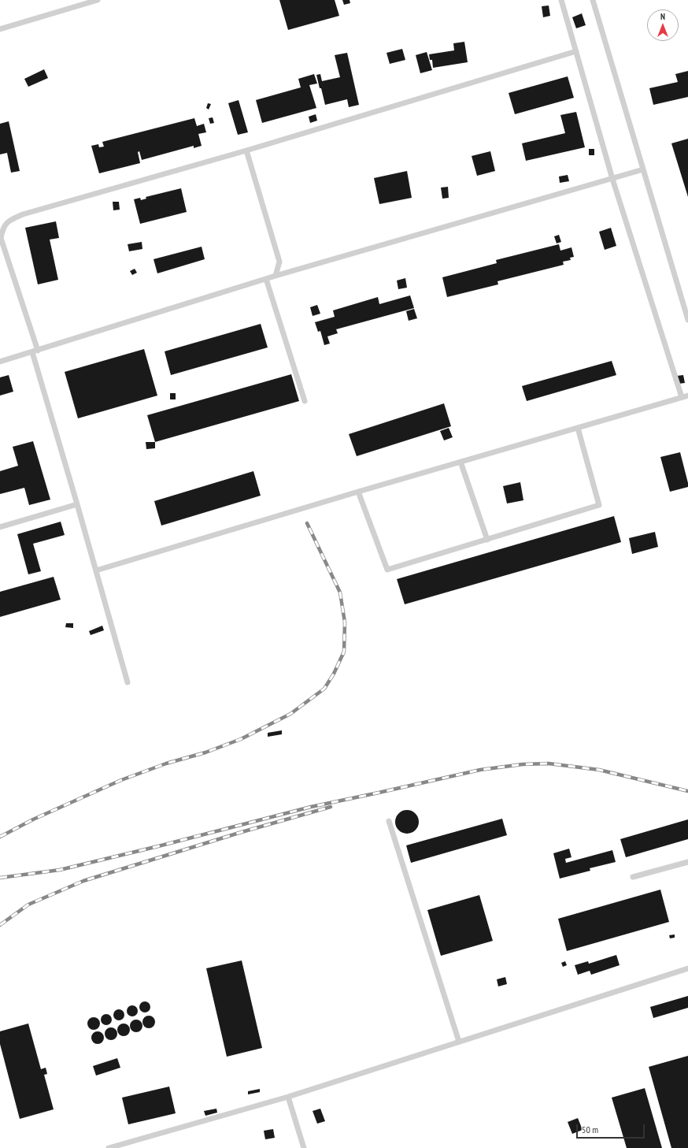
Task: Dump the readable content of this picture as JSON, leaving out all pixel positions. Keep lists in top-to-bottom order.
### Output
{
  "scale_bar": "50 m",
  "north": "top"
}
